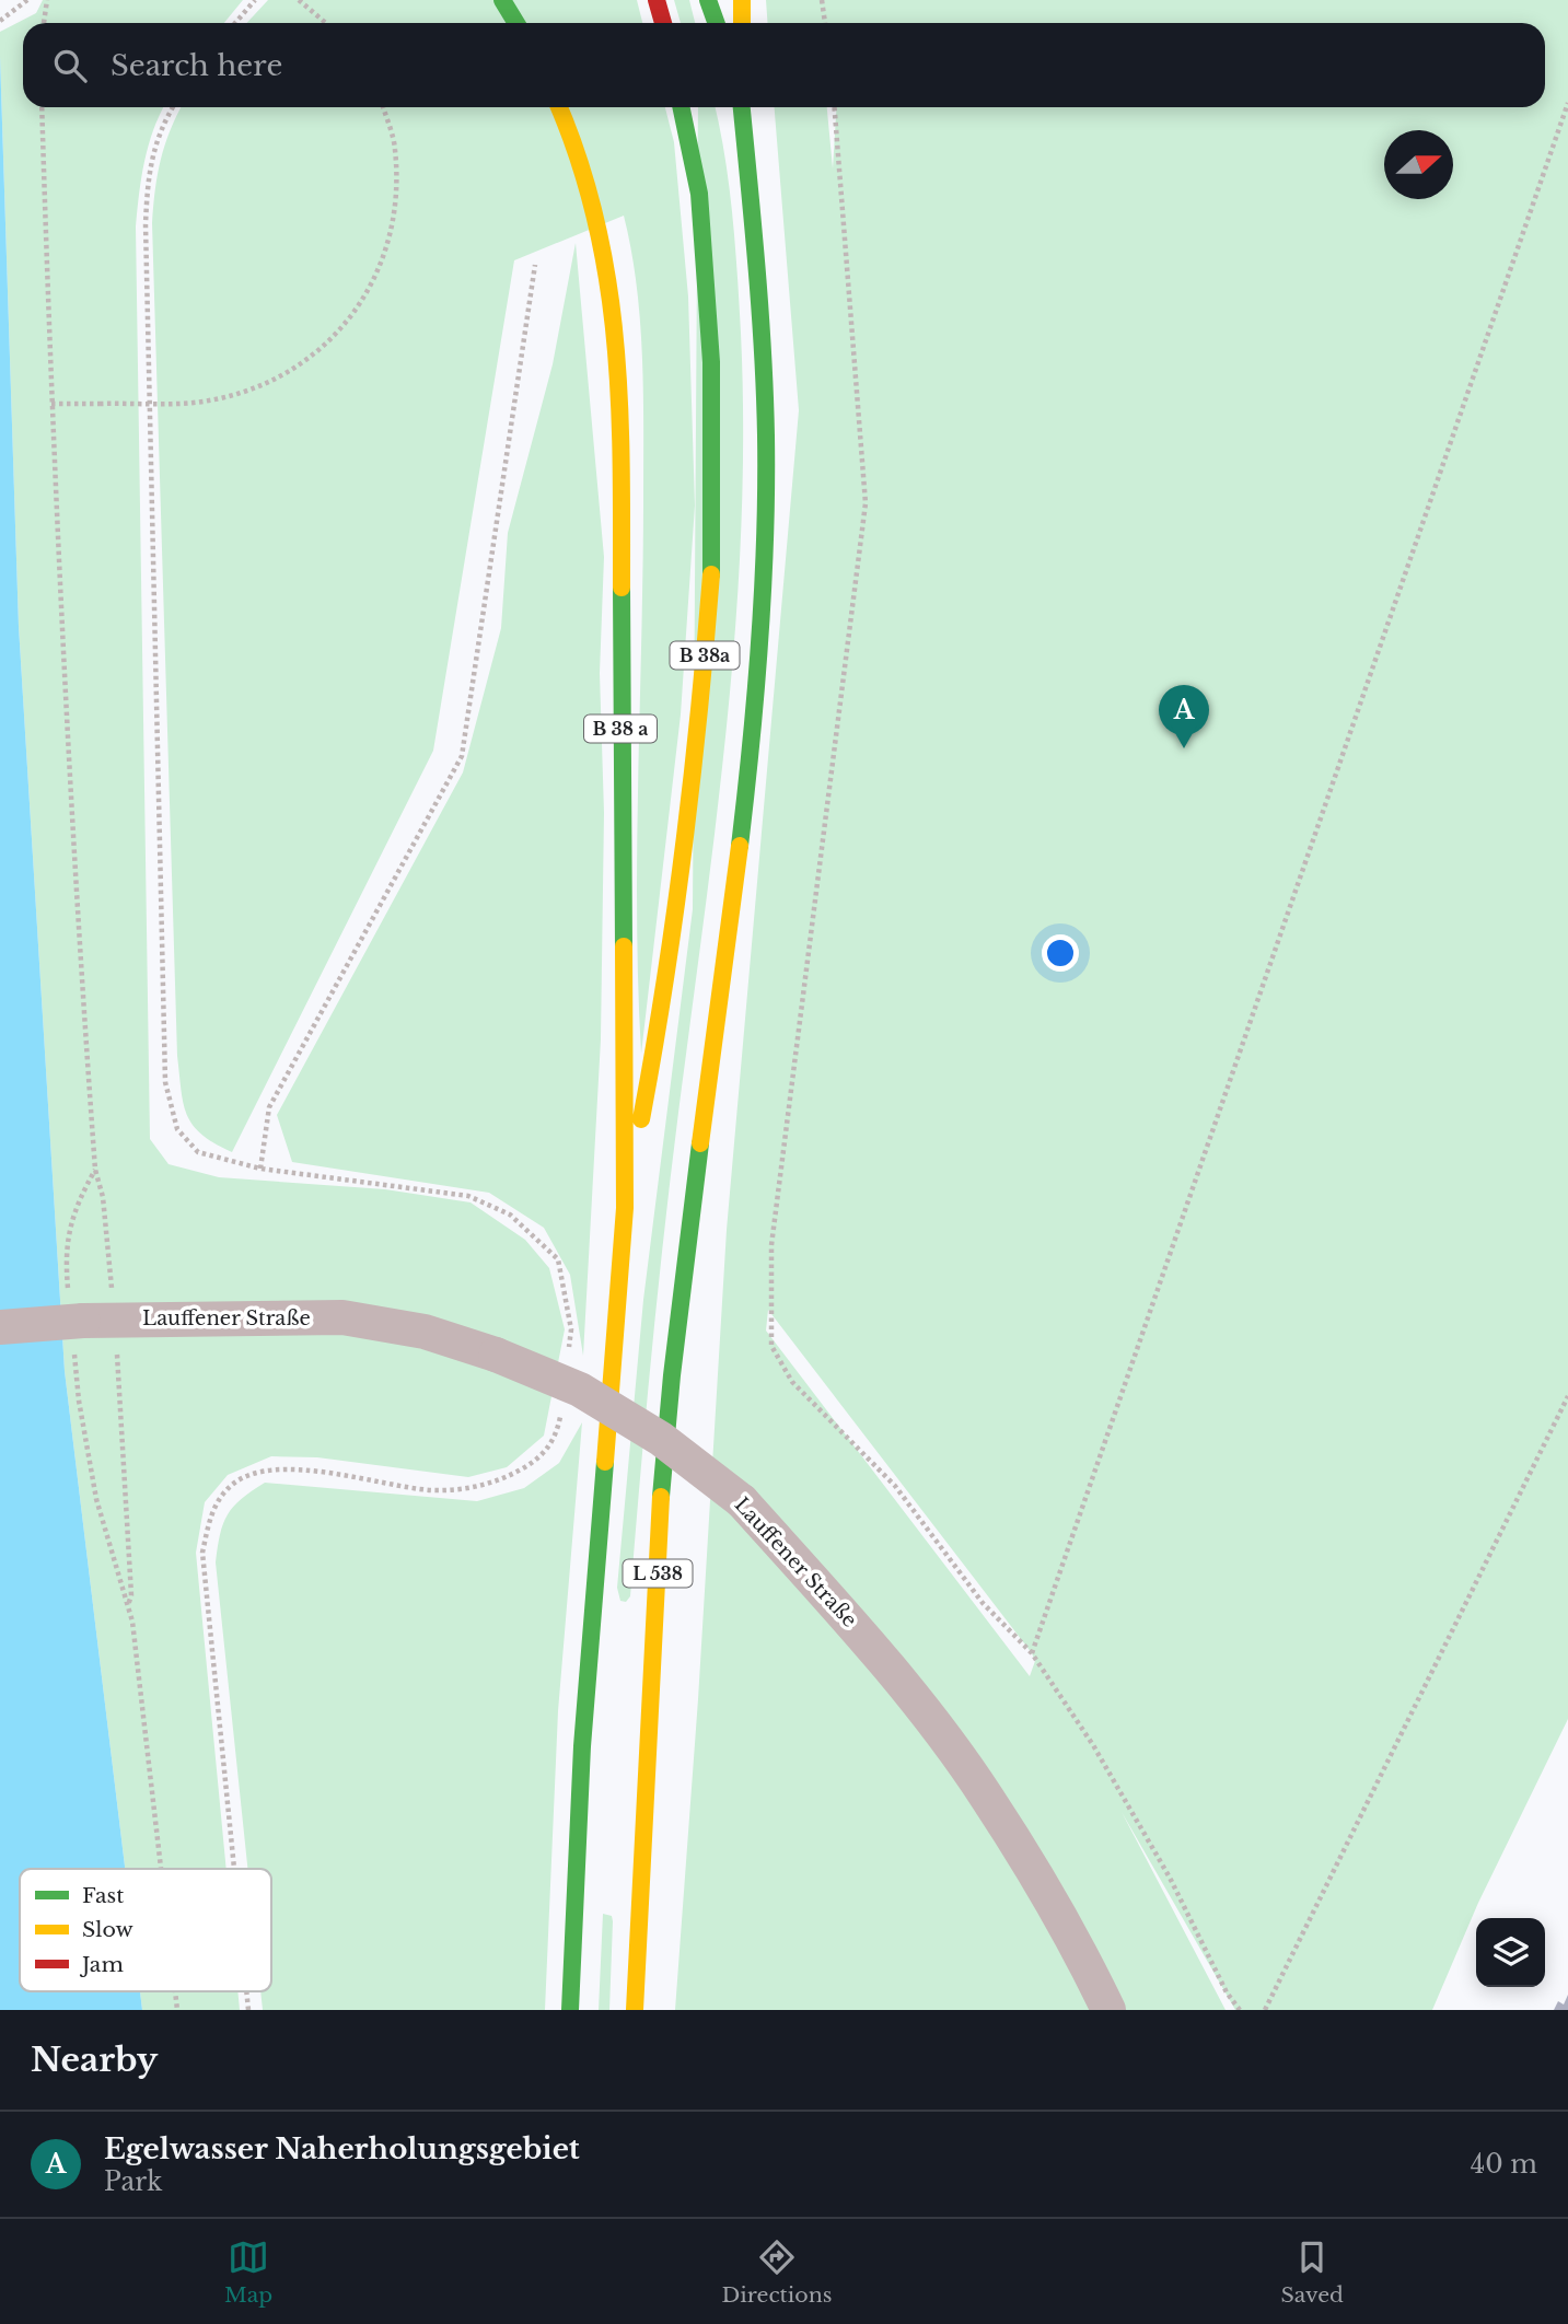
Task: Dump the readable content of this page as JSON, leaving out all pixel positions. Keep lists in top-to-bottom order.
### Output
{
  "streets": {
    "highway": ["B 38a", "B 38 a", "L 538"],
    "street": ["Lauffener Straße"]
  },
  "crossings": [
    ["B 38a", "B 38 a"],
    ["B 38a", "L 538"],
    ["B 38 a", "L 538"]
  ],
  "legend": ["Fast", "Slow", "Jam"],
  "north": "right",
  "page": {
    "search": "Search here",
    "pins": "A",
    "heading": "Nearby",
    "list": [
      {
        "mark": "A",
        "name": "Egelwasser Naherholungsgebiet",
        "note": "Park",
        "value": "40 m"
      }
    ],
    "nav": ["Map", "Directions", "Saved"]
  }
}
